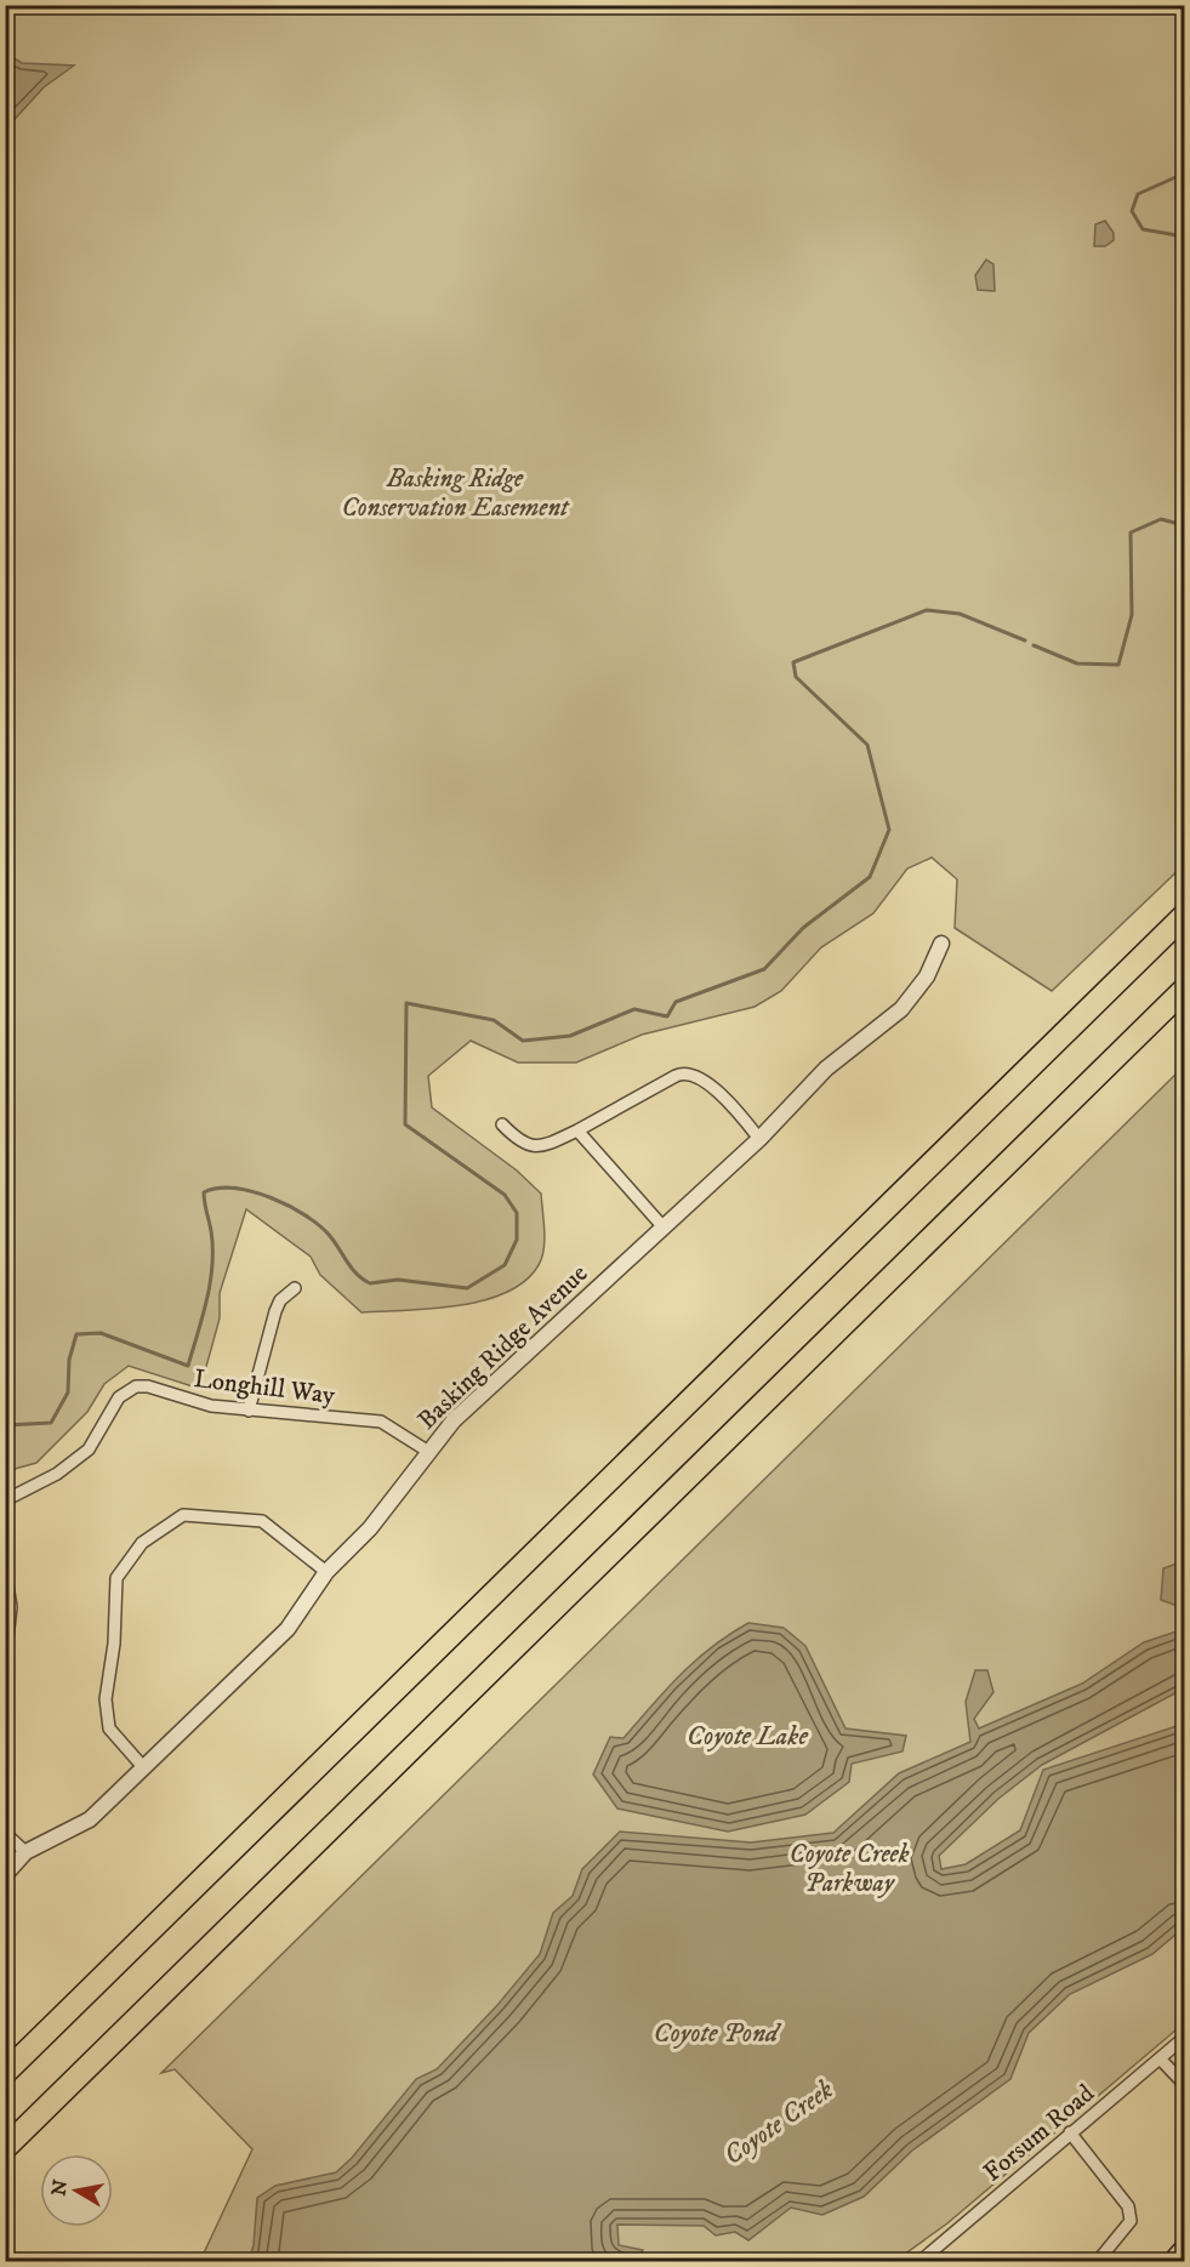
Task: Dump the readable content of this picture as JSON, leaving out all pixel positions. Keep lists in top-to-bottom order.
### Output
{
  "streets": {
    "street": ["Basking Ridge Avenue", "Longhill Way", "Forsum Road"]
  },
  "crossings": [
    ["Basking Ridge Avenue", "Longhill Way"]
  ],
  "water": ["Coyote Lake", "Coyote Pond", "Coyote Creek"],
  "parks": ["Basking Ridge Conservation Easement", "Coyote Creek Parkway"],
  "north": "left"
}
